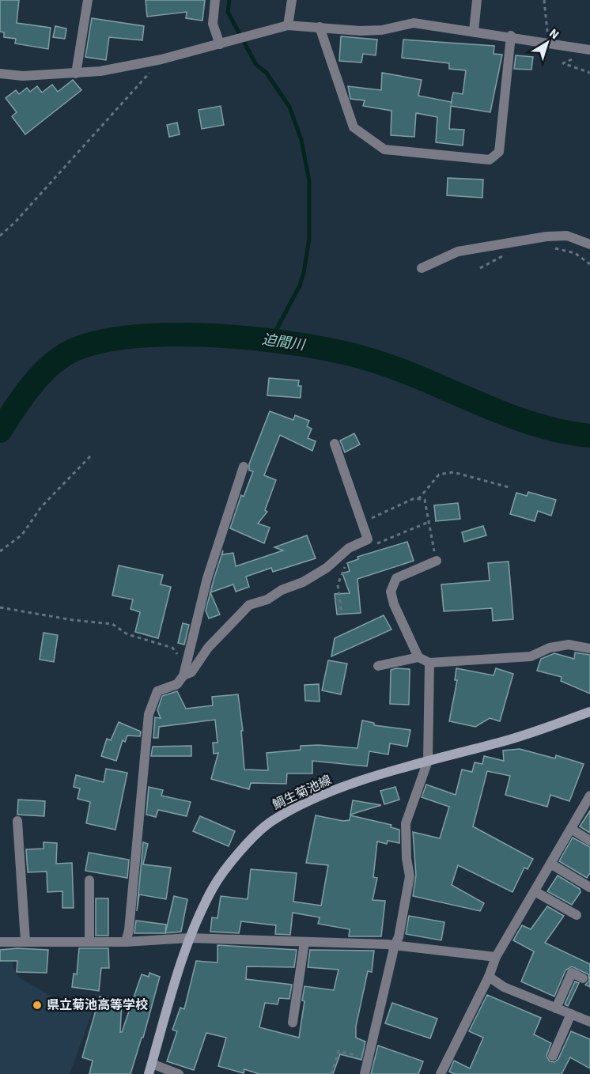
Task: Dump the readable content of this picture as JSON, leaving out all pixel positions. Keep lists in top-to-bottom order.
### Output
{
  "streets": {
    "main road": ["鯛生菊池線"]
  },
  "water": ["迫間川"],
  "places": ["県立菊池高等学校"],
  "north": "top right"
}
